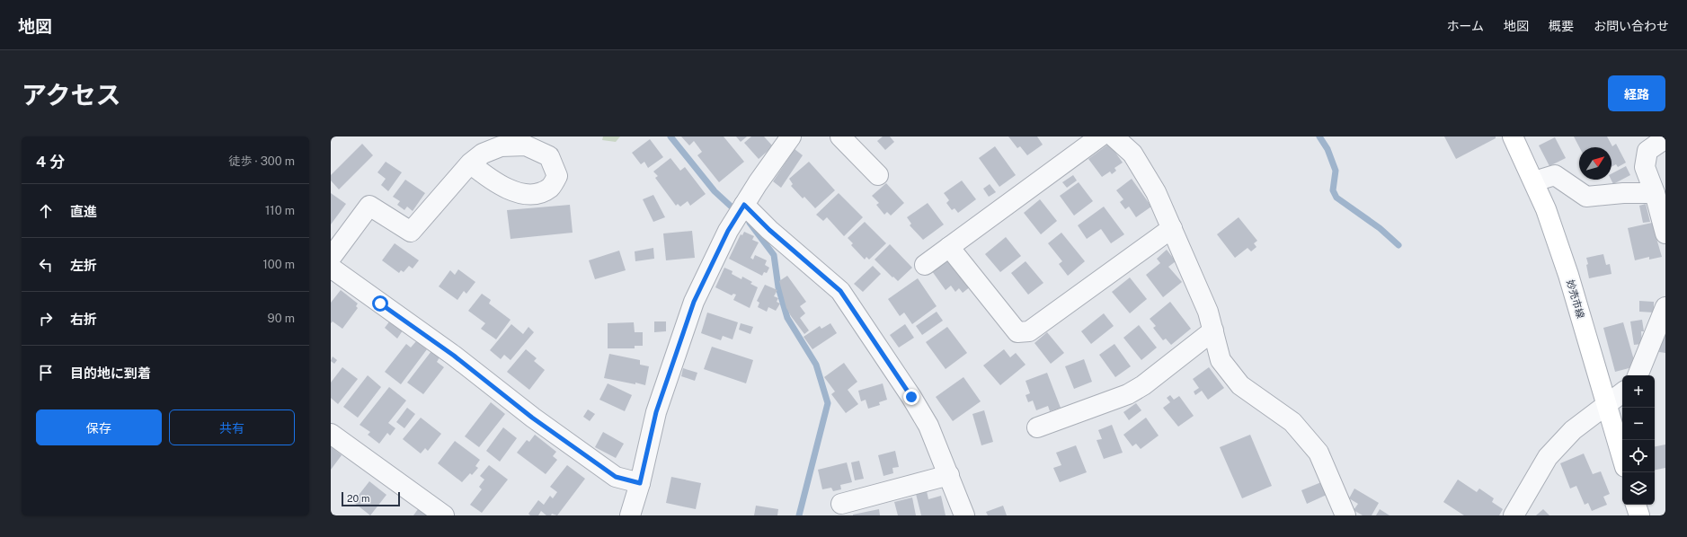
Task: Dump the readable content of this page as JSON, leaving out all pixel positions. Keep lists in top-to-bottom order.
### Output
{
  "streets": {
    "main road": ["妙売市線"]
  },
  "scale_bar": "20 m",
  "north": "top right",
  "page": {
    "header": "地図",
    "nav": [
      "ホーム",
      "地図",
      "概要",
      "お問い合わせ"
    ],
    "title": "アクセス",
    "buttons": [
      "経路",
      ["保存", "共有"]
    ],
    "heading": ["4 分", "徒歩 · 300 m"],
    "list": [
      ["直進", "110 m"],
      ["左折", "100 m"],
      ["右折", "90 m"],
      "目的地に到着"
    ],
    "map_buttons": ["+", "−"],
    "scale": "20 m"
  }
}
